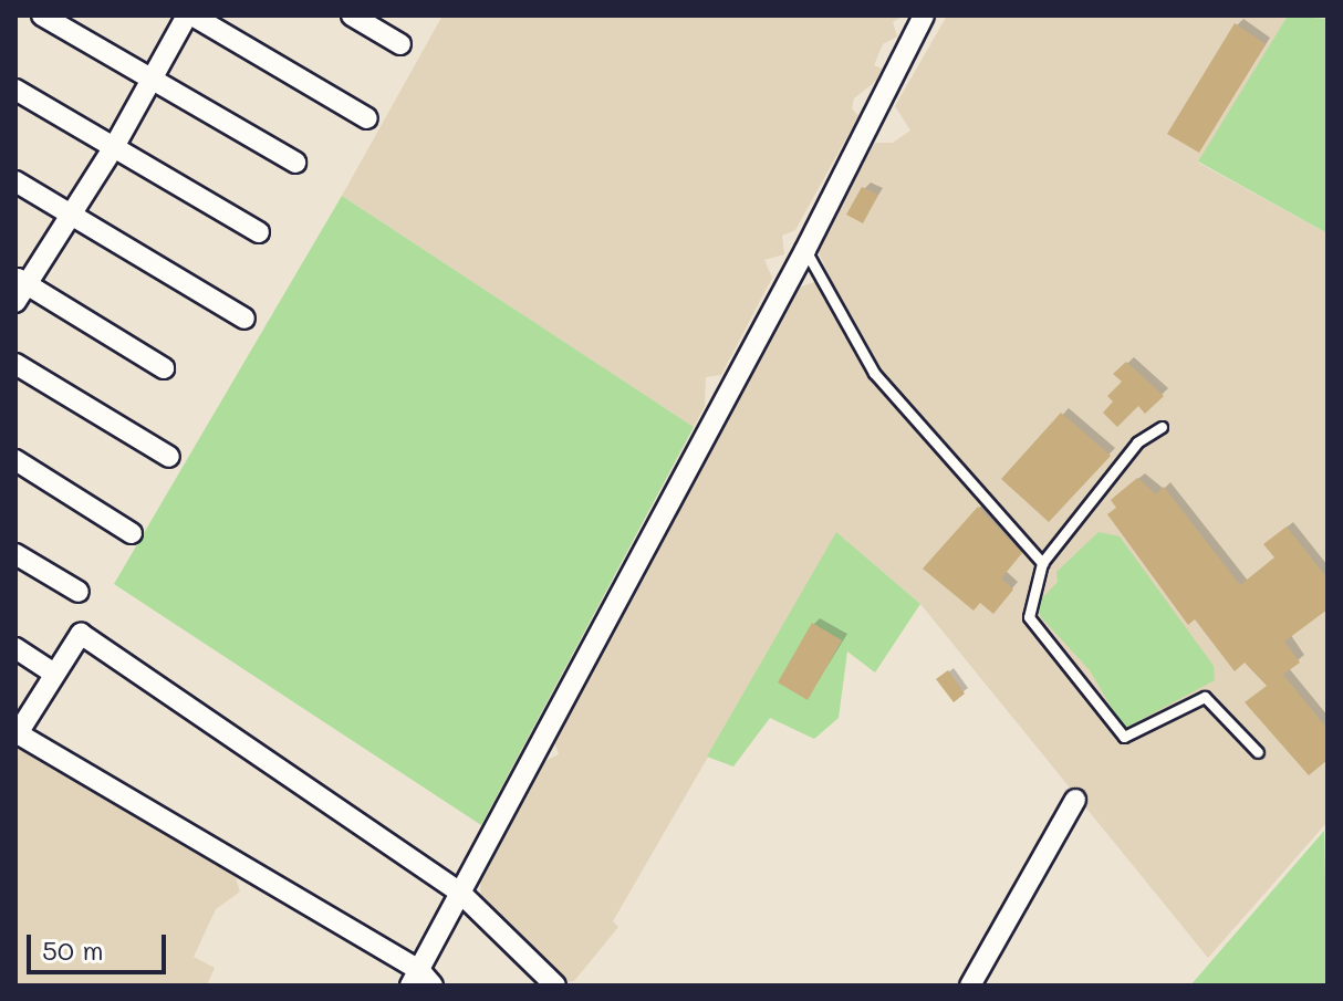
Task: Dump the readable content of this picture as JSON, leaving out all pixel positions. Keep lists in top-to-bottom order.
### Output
{
  "scale_bar": "50 m"
}
